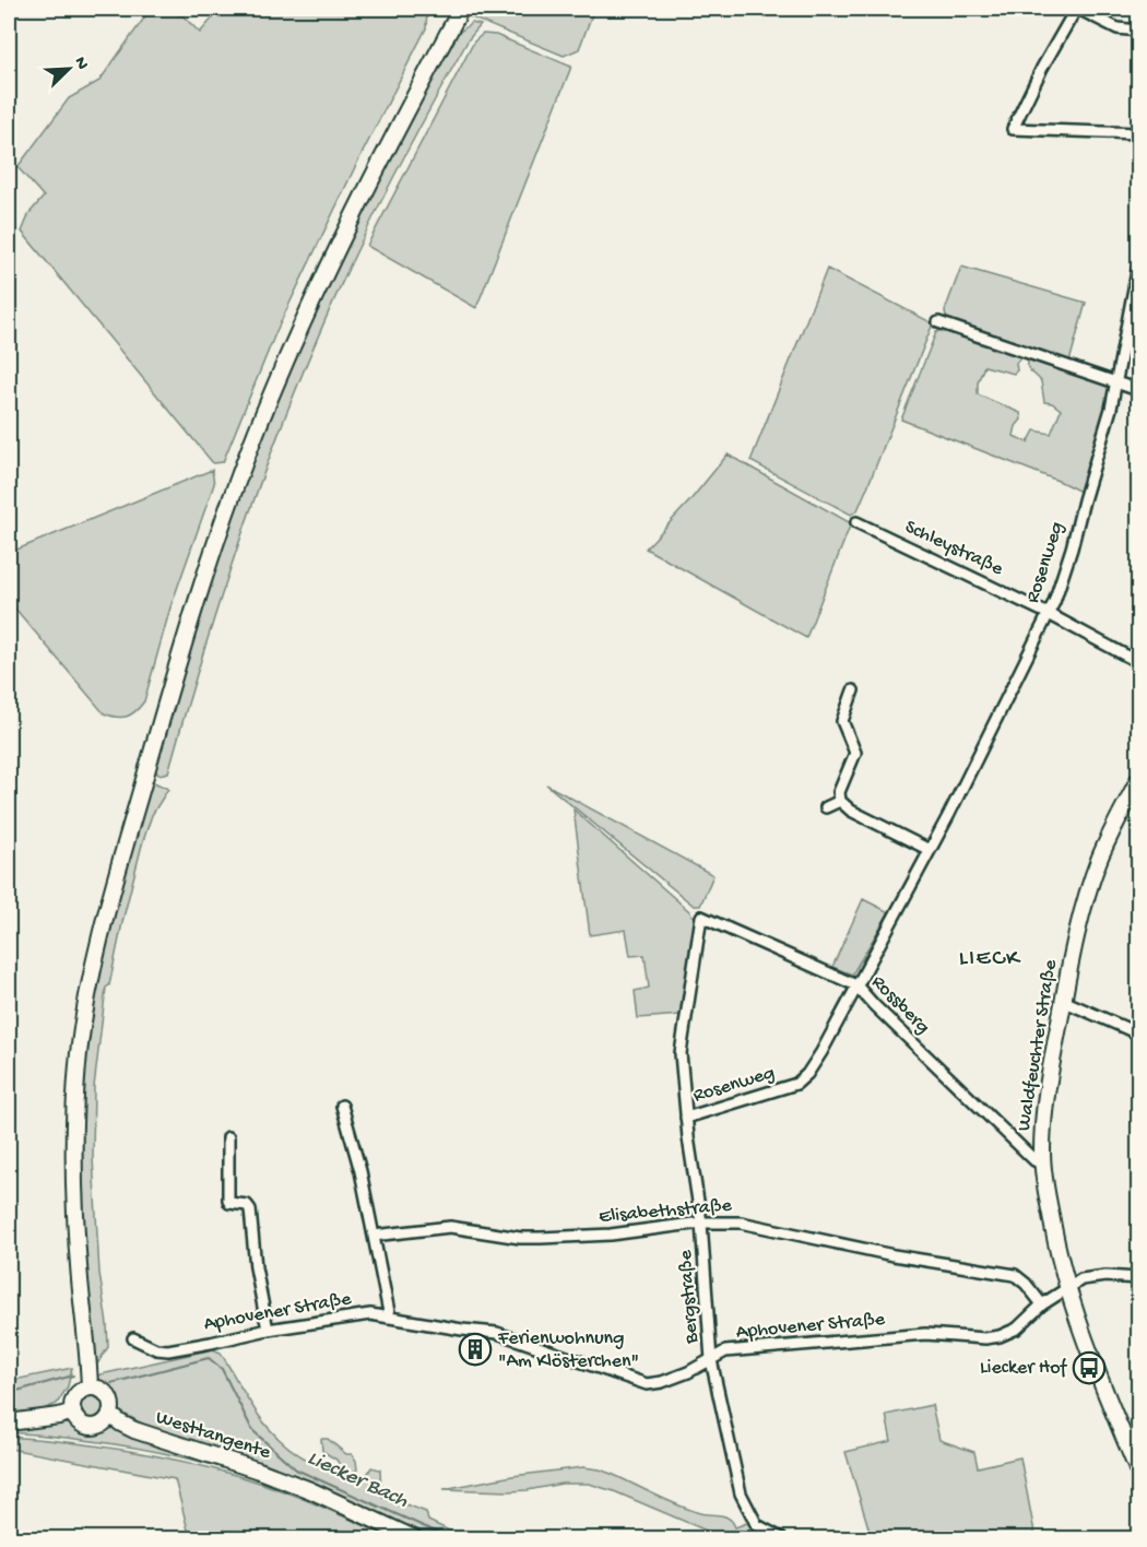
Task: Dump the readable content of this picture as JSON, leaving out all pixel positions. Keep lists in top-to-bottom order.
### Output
{
  "streets": {
    "main road": ["Waldfeuchter Straße", "Westtangente"],
    "street": [
      "Schleystraße",
      "Rosenweg",
      "Rossberg",
      "Elisabethstraße",
      "Bergstraße",
      "Aphovener Straße"
    ]
  },
  "crossings": [
    ["Schleystraße", "Rosenweg"],
    ["Rosenweg", "Rossberg"],
    ["Rosenweg", "Bergstraße"],
    ["Rossberg", "Waldfeuchter Straße"],
    ["Rossberg", "Bergstraße"],
    ["Waldfeuchter Straße", "Aphovener Straße"],
    ["Elisabethstraße", "Bergstraße"],
    ["Elisabethstraße", "Aphovener Straße"],
    ["Bergstraße", "Aphovener Straße"]
  ],
  "districts": ["LIECK"],
  "water": ["Liecker Bach"],
  "places": {
    "building": ["Ferienwohnung \"Am Klösterchen\""],
    "bus stop": ["Liecker Hof"]
  },
  "north": "top right"
}
